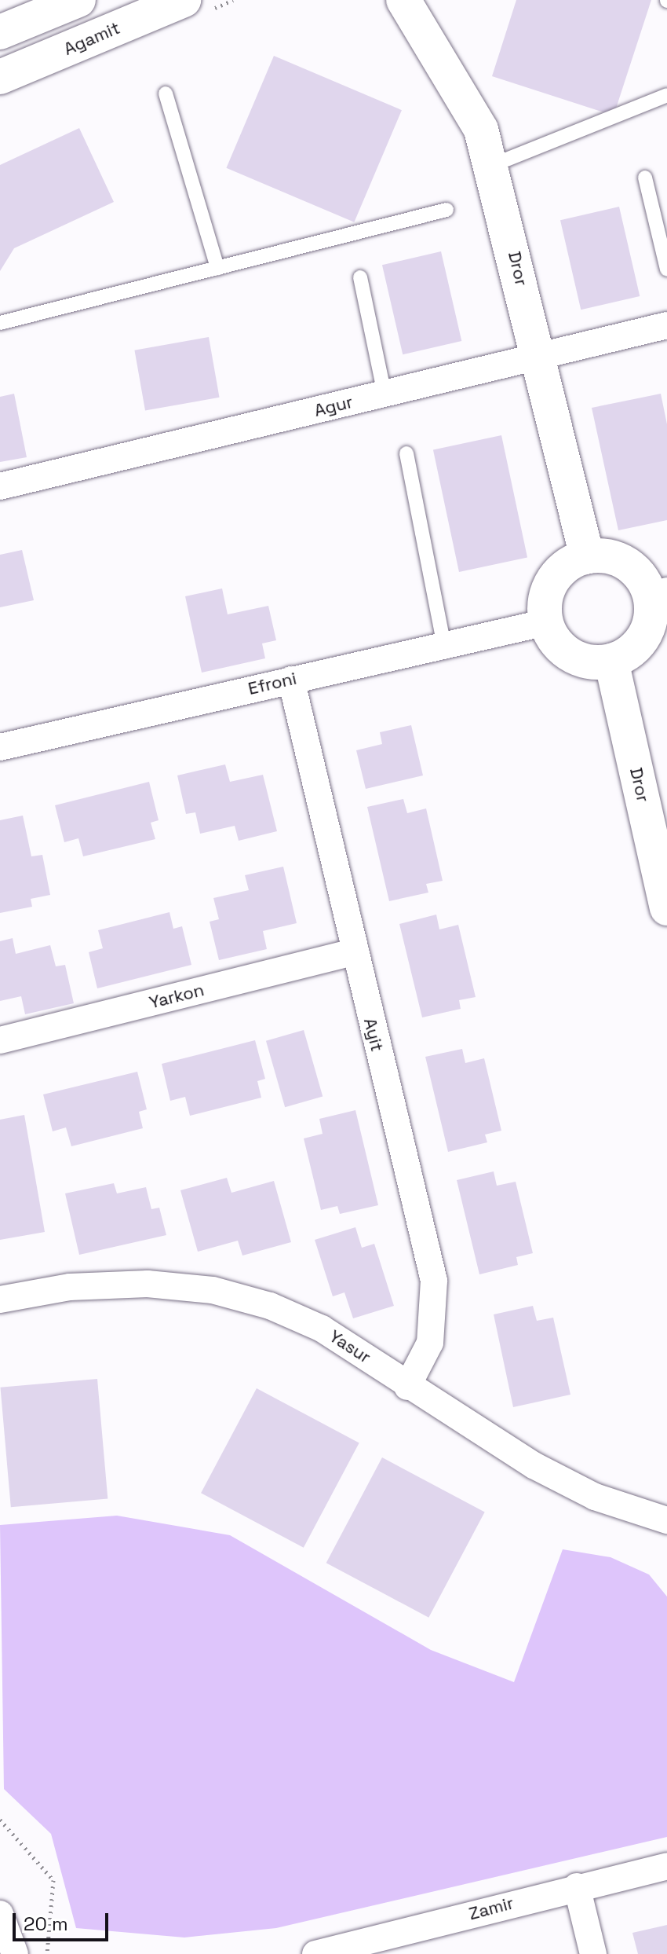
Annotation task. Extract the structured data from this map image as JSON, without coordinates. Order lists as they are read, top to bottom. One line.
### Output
{"streets":{"street":["Agamit","Dror","Agur","Efroni","Yarkon","Ayit","Yasur","Zamir"]},"crossings":[["Dror","Agur"],["Dror","Efroni"],["Efroni","Ayit"],["Yarkon","Ayit"],["Ayit","Yasur"]],"scale_bar":"20 m"}
